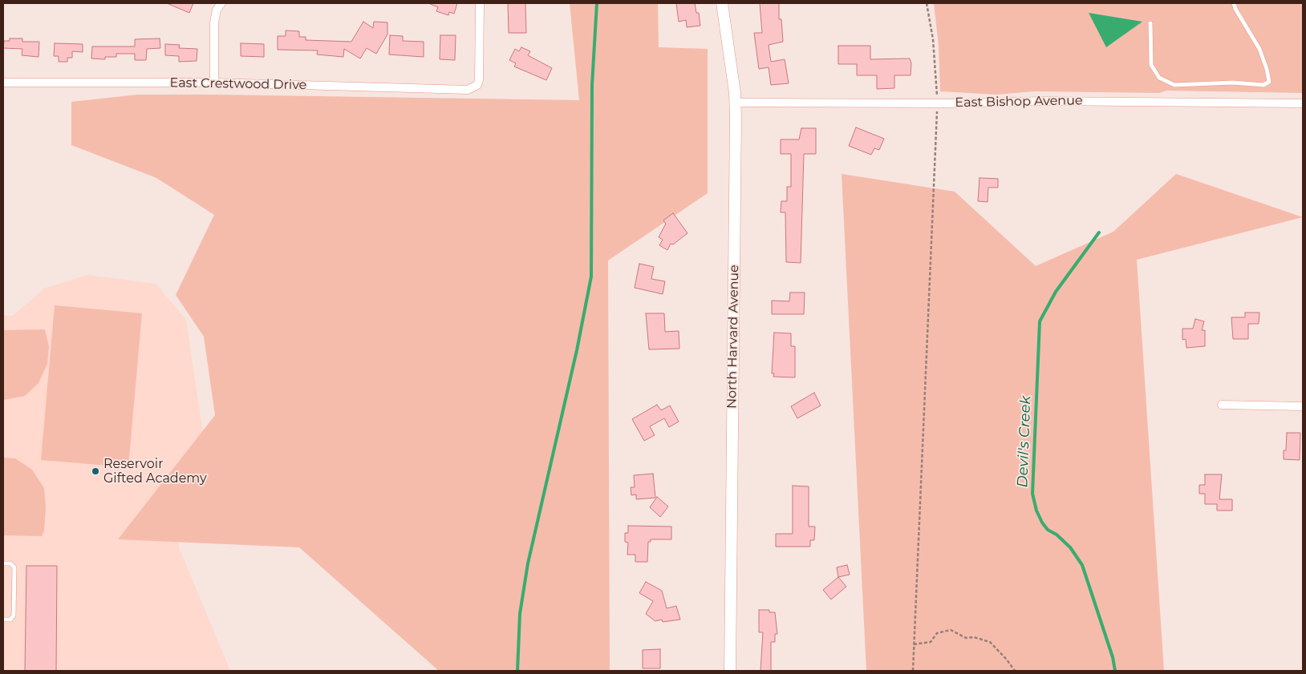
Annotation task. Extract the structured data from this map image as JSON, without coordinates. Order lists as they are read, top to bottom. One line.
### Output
{"streets":{"street":["East Crestwood Drive","East Bishop Avenue","North Harvard Avenue"]},"crossings":[["East Bishop Avenue","North Harvard Avenue"]],"water":["Devil's Creek"],"places":["Reservoir Gifted Academy"]}
